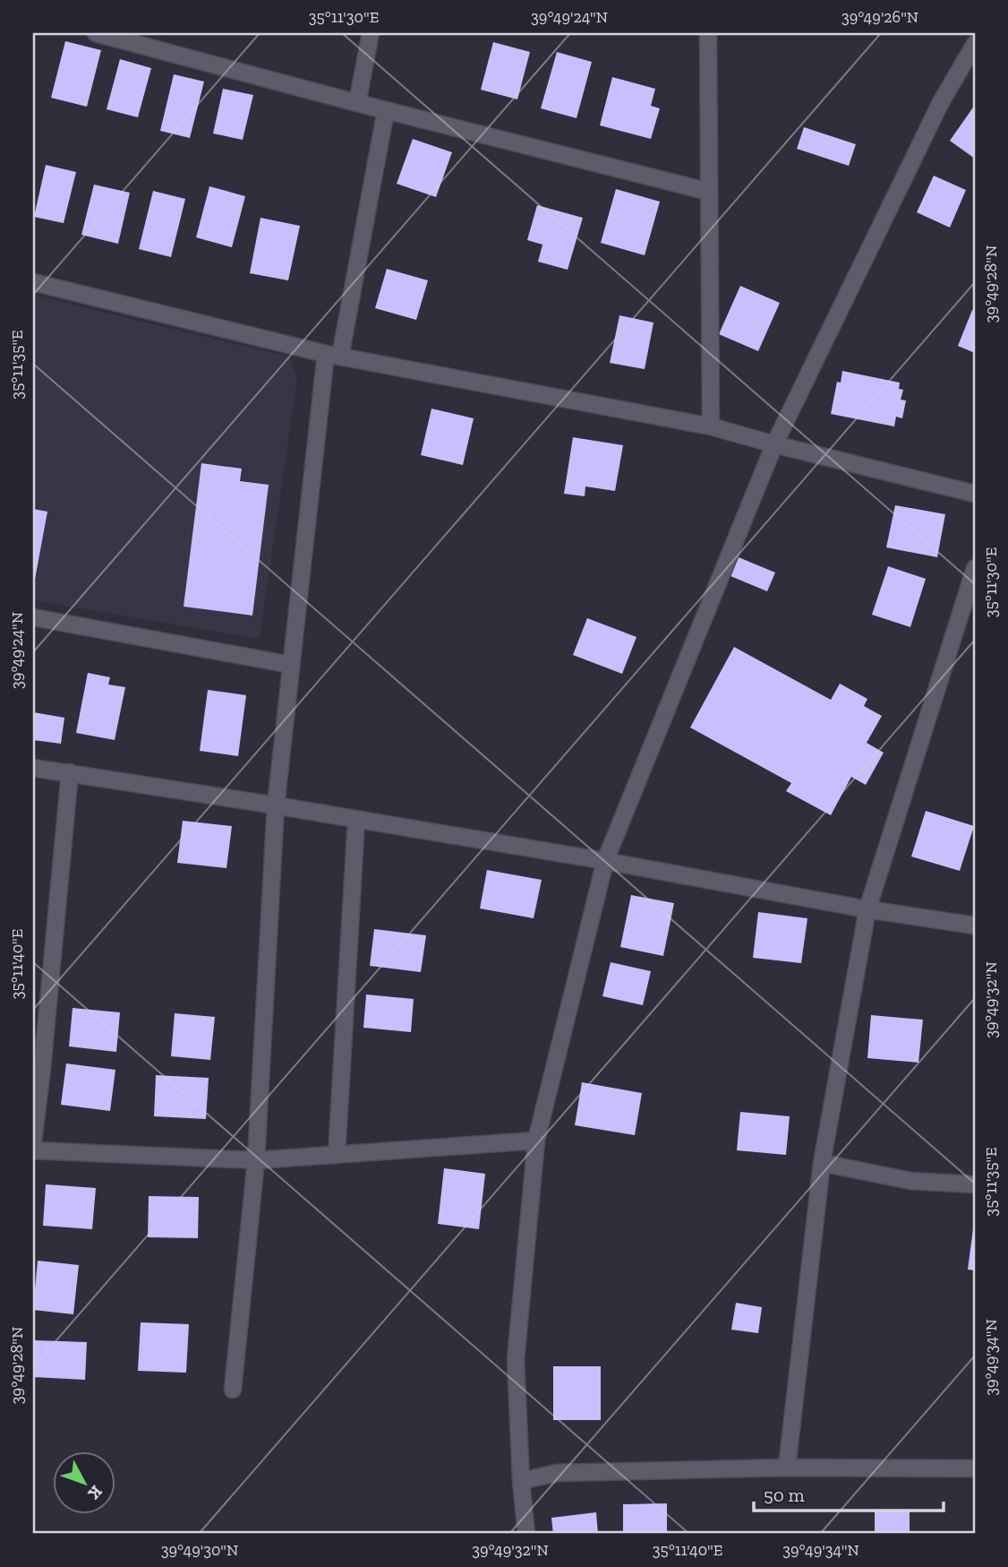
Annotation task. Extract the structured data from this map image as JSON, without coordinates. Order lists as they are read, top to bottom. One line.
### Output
{"scale_bar":"50 m","north":"bottom right","coordinates":["35°11'30\"E","39°49'24\"N","39°49'26\"N","39°49'28\"N","35°11'35\"E","35°11'40\"E","39°49'32\"N","39°49'34\"N","39°49'30\"N"]}
